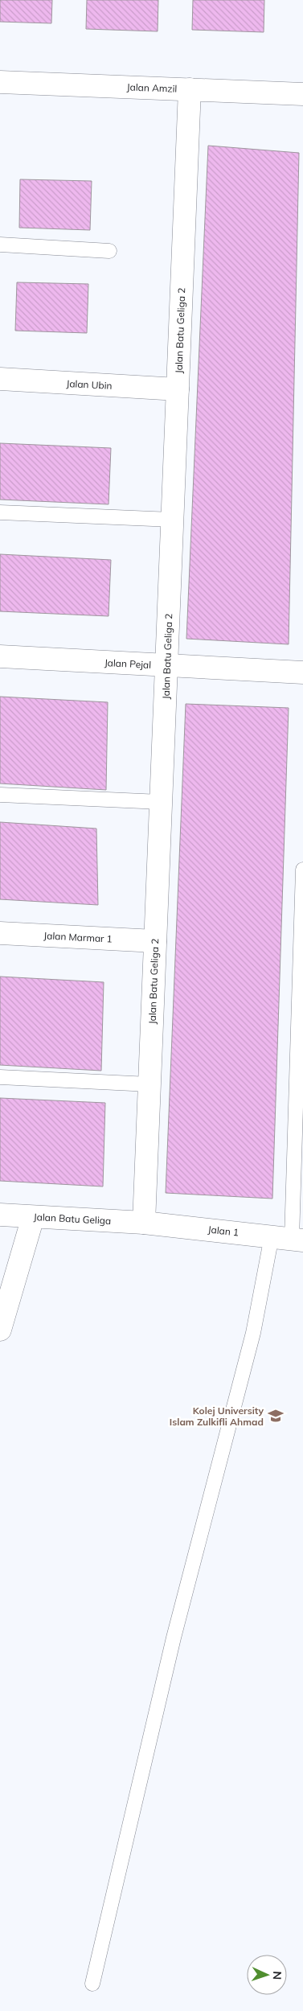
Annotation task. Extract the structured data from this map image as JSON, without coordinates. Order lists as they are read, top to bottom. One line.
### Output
{"streets":{"street":["Jalan Amzil","Jalan Batu Geliga 2","Jalan Ubin","Jalan Pejal","Jalan Marmar 1","Jalan Batu Geliga","Jalan 1"]},"crossings":[["Jalan Amzil","Jalan Batu Geliga 2"],["Jalan Batu Geliga 2","Jalan Ubin"],["Jalan Batu Geliga 2","Jalan Pejal"],["Jalan Batu Geliga 2","Jalan Marmar 1"],["Jalan Batu Geliga 2","Jalan Batu Geliga"],["Jalan Batu Geliga 2","Jalan 1"],["Jalan Batu Geliga","Jalan 1"]],"places":{"school or university":["Kolej University Islam Zulkifli Ahmad"]},"north":"right"}
